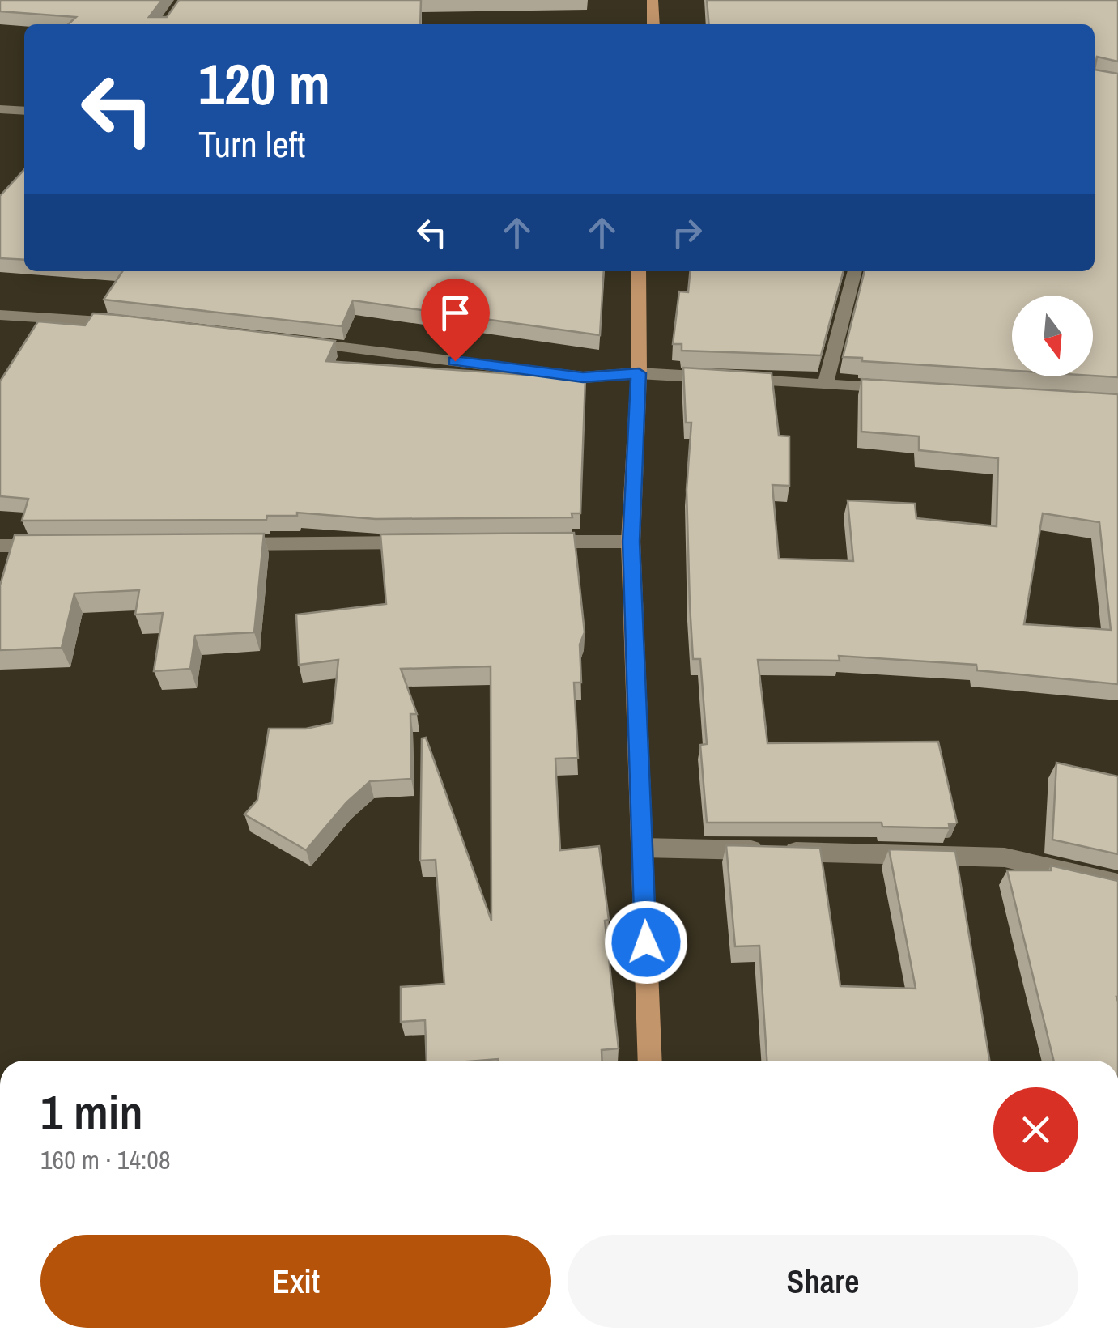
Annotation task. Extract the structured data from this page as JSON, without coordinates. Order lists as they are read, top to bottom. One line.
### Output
{"north":"bottom","page":{"turn":["120 m","Turn left"],"heading":["1 min","160 m · 14:08"],"buttons":["Exit","Share"]}}
